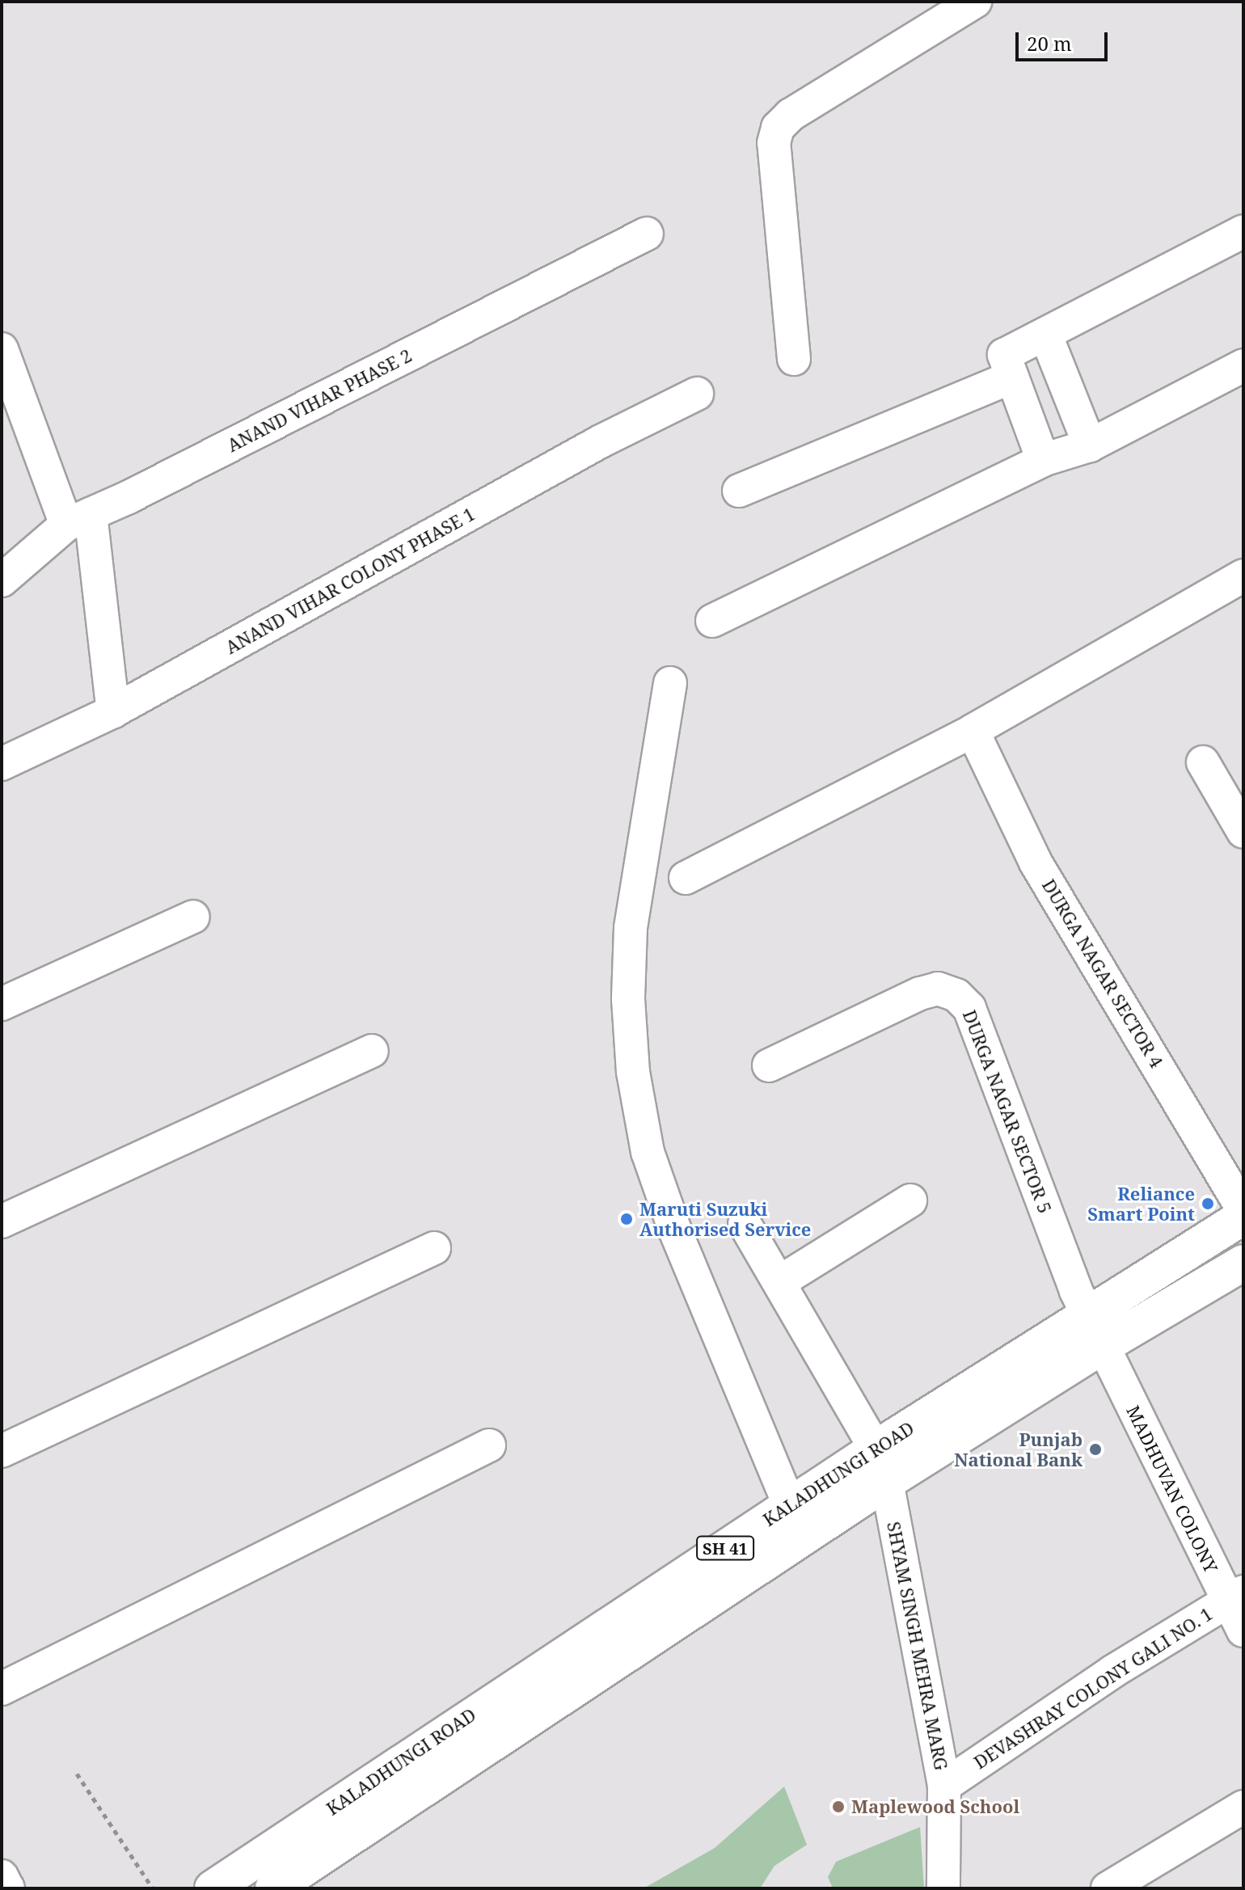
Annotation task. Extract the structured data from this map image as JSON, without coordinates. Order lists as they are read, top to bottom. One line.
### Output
{"streets":{"main road":["KALADHUNGI ROAD","SH 41"],"street":["ANAND VIHAR PHASE 2","ANAND VIHAR COLONY PHASE 1","DURGA NAGAR SECTOR 4","DURGA NAGAR SECTOR 5","MADHUVAN COLONY","SHYAM SINGH MEHRA MARG","DEVASHRAY COLONY GALI NO. 1"]},"crossings":[["DURGA NAGAR SECTOR 5","KALADHUNGI ROAD"],["DURGA NAGAR SECTOR 5","MADHUVAN COLONY"],["KALADHUNGI ROAD","MADHUVAN COLONY"],["KALADHUNGI ROAD","SHYAM SINGH MEHRA MARG"],["MADHUVAN COLONY","DEVASHRAY COLONY GALI NO. 1"],["SHYAM SINGH MEHRA MARG","DEVASHRAY COLONY GALI NO. 1"]],"places":["Reliance Smart Point","Maruti Suzuki Authorised Service","Punjab National Bank","Maplewood School"],"scale_bar":"20 m"}
